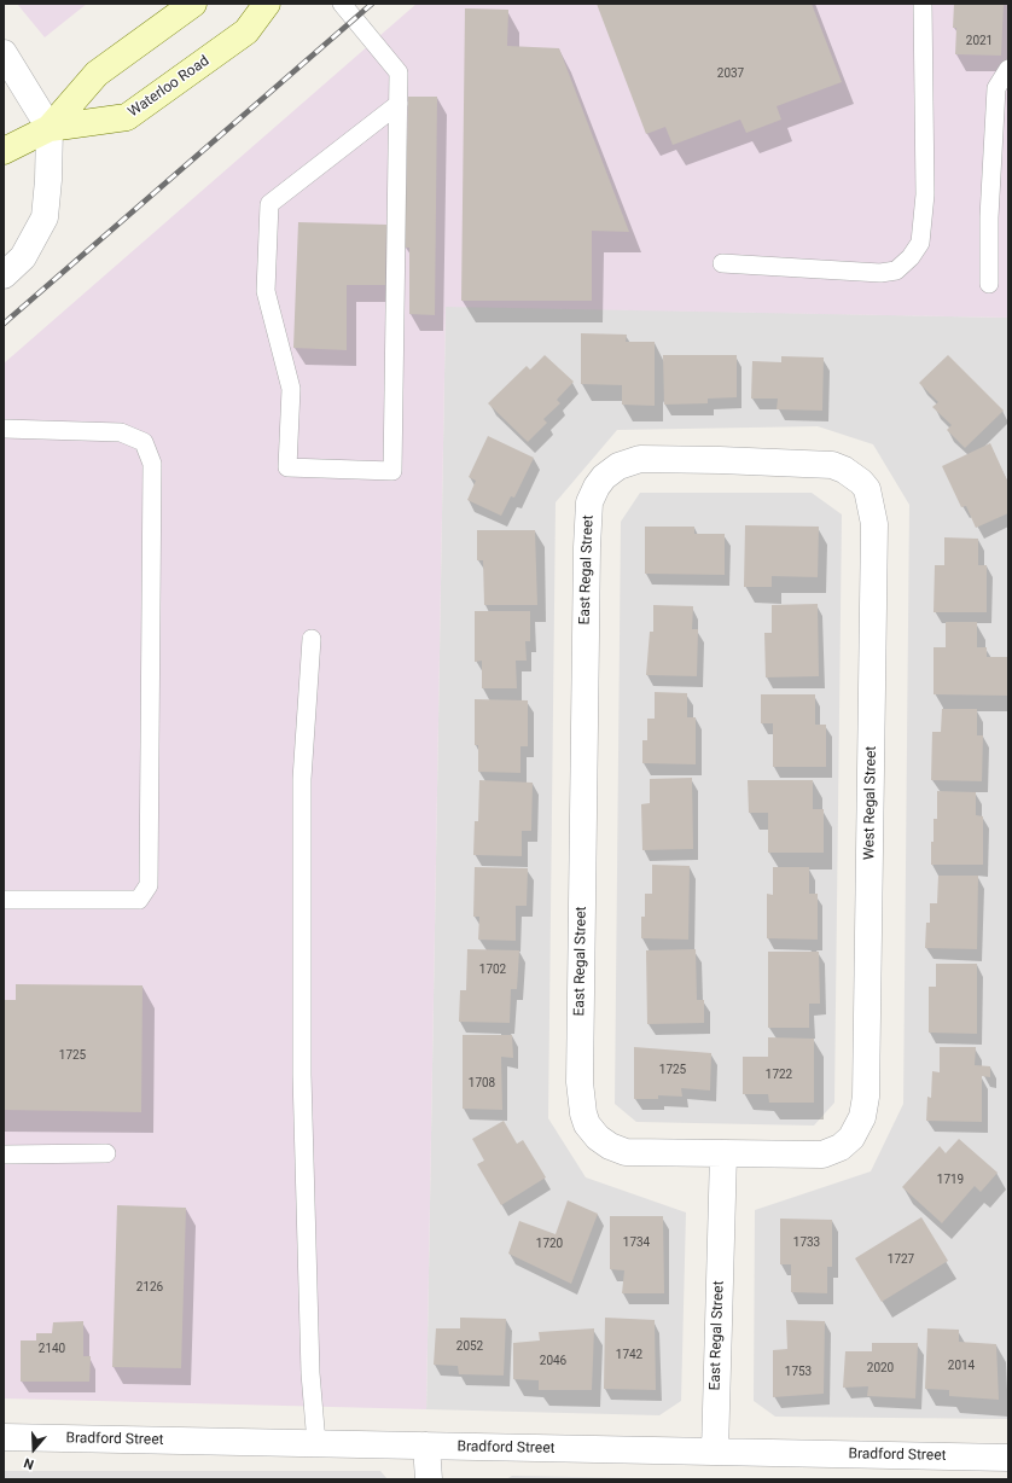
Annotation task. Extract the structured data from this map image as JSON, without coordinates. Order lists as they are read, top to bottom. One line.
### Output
{"streets":{"main road":["Waterloo Road"],"street":["East Regal Street","West Regal Street","Bradford Street"]},"crossings":[["East Regal Street","West Regal Street"],["East Regal Street","Bradford Street"]],"house_numbers":["2021","2037","1702","1725","1725","1722","1708","1719","1734","1733","1720","1727","2126","2052","2140","1742","2046","2014","2020","1753"],"north":"bottom"}
